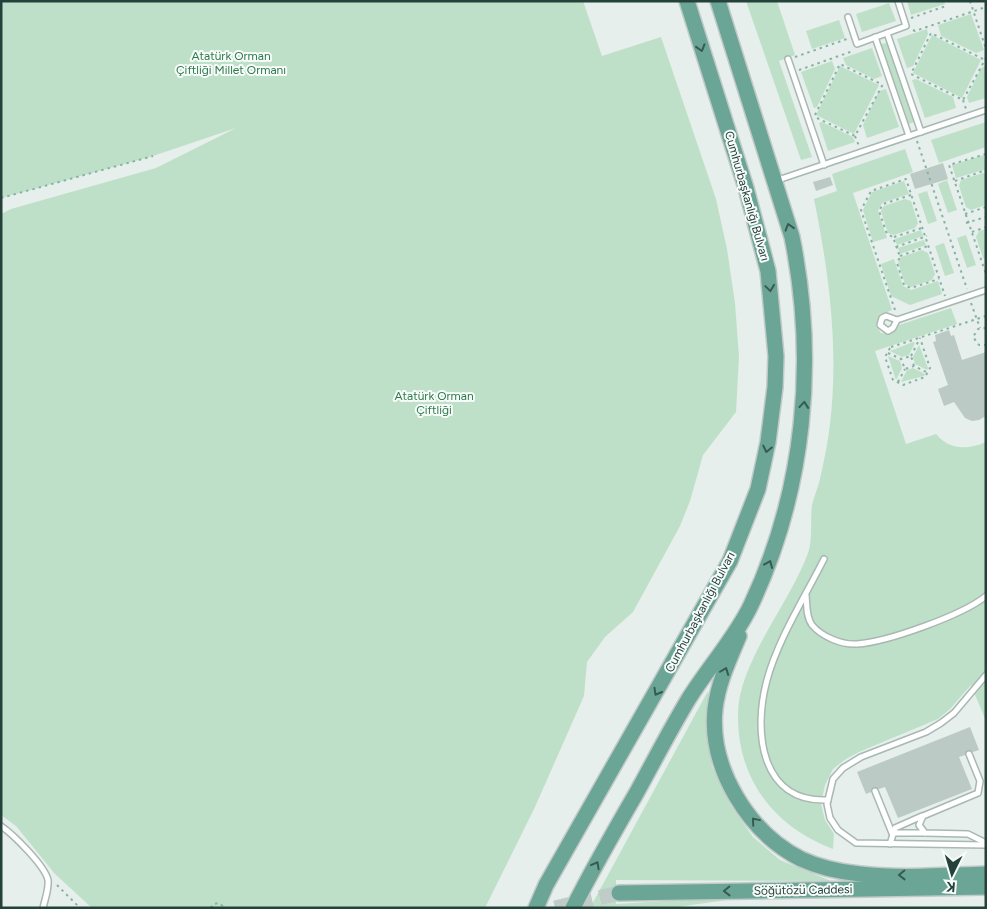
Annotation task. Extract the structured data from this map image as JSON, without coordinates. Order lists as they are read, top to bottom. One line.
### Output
{"streets":{"main road":["Cumhurbaşkanlığı Bulvarı","Söğütözü Caddesi"]},"one_way":["Söğütözü Caddesi"],"parks":["Atatürk Orman Çiftliği Millet Ormanı","Atatürk Orman Çiftliği"],"north":"bottom"}
